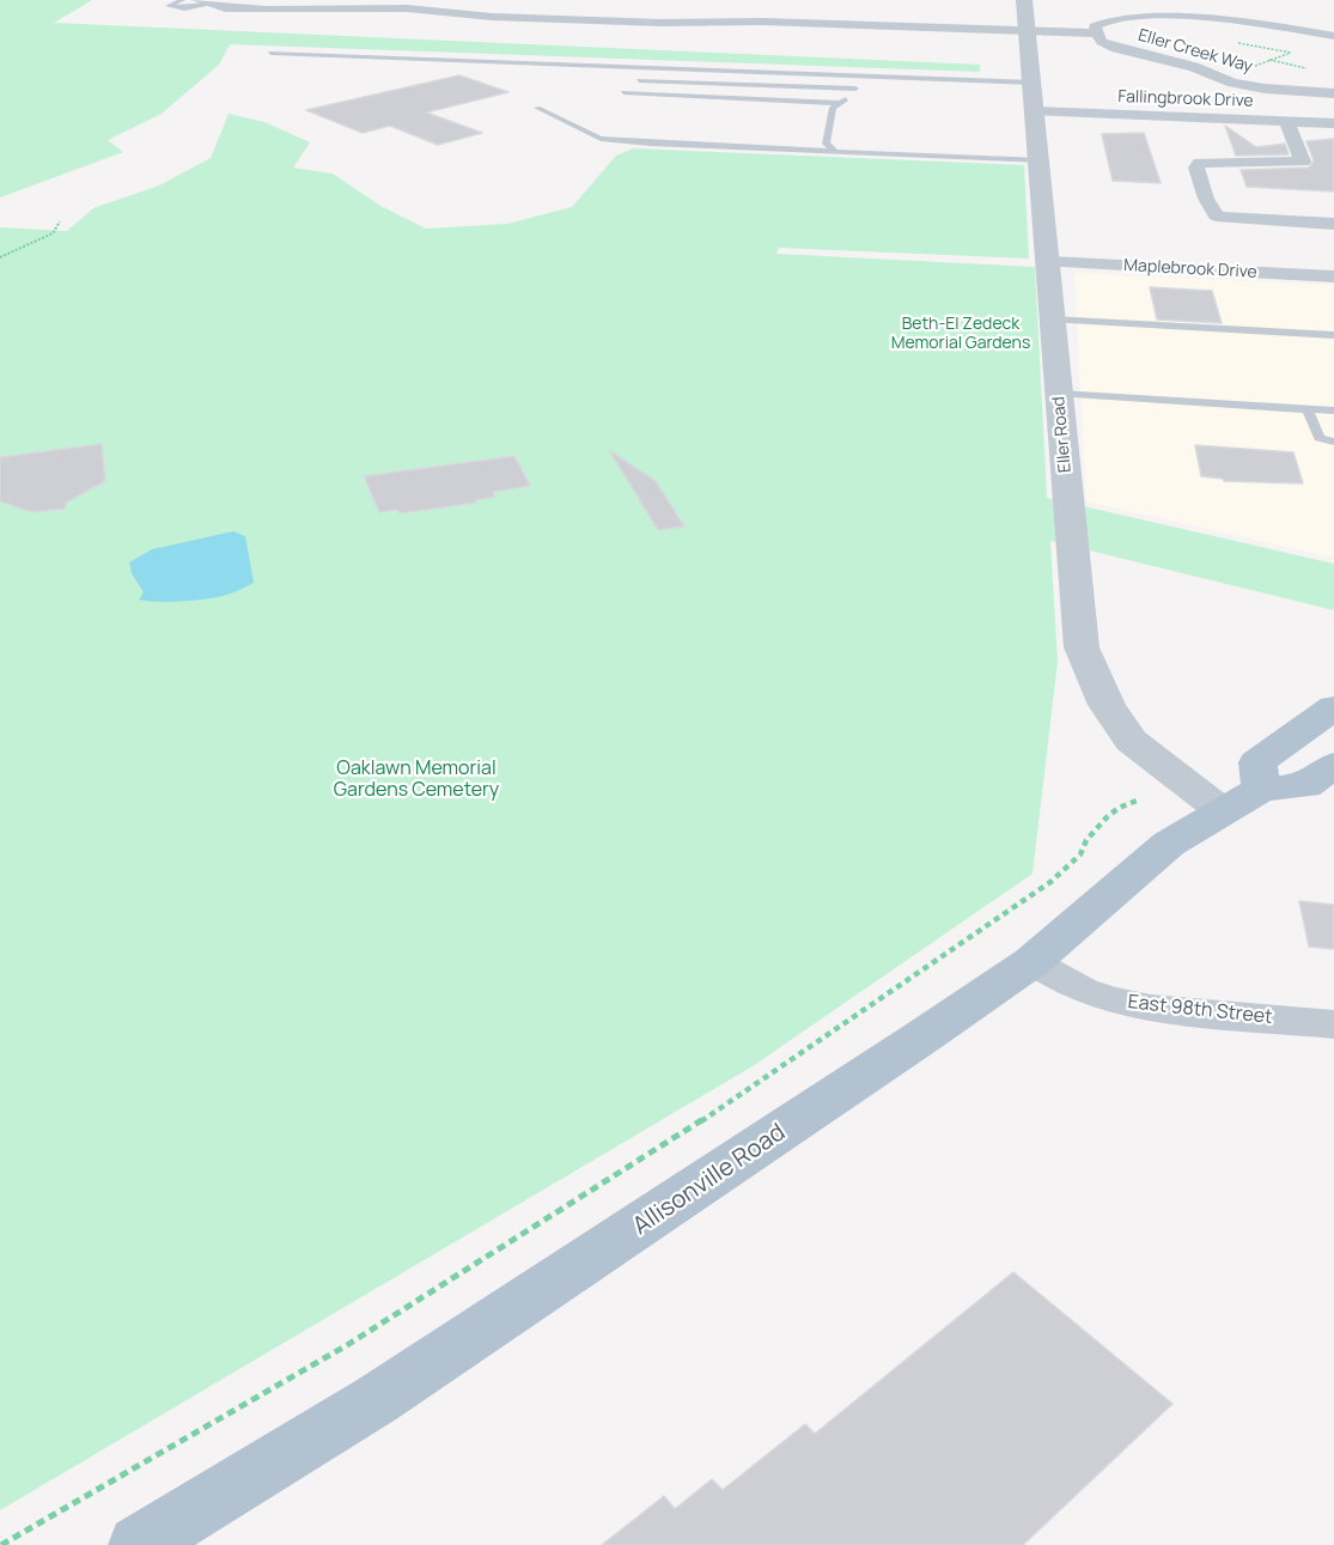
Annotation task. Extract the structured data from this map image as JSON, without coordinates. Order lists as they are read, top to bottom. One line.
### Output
{"streets":{"main road":["Allisonville Road"],"street":["Eller Creek Way","Fallingbrook Drive","Maplebrook Drive","Eller Road","East 98th Street"]},"crossings":[["Fallingbrook Drive","Eller Road"],["Maplebrook Drive","Eller Road"],["Eller Road","Allisonville Road"],["East 98th Street","Allisonville Road"]],"parks":["Beth-El Zedeck Memorial Gardens","Oaklawn Memorial Gardens Cemetery"]}
